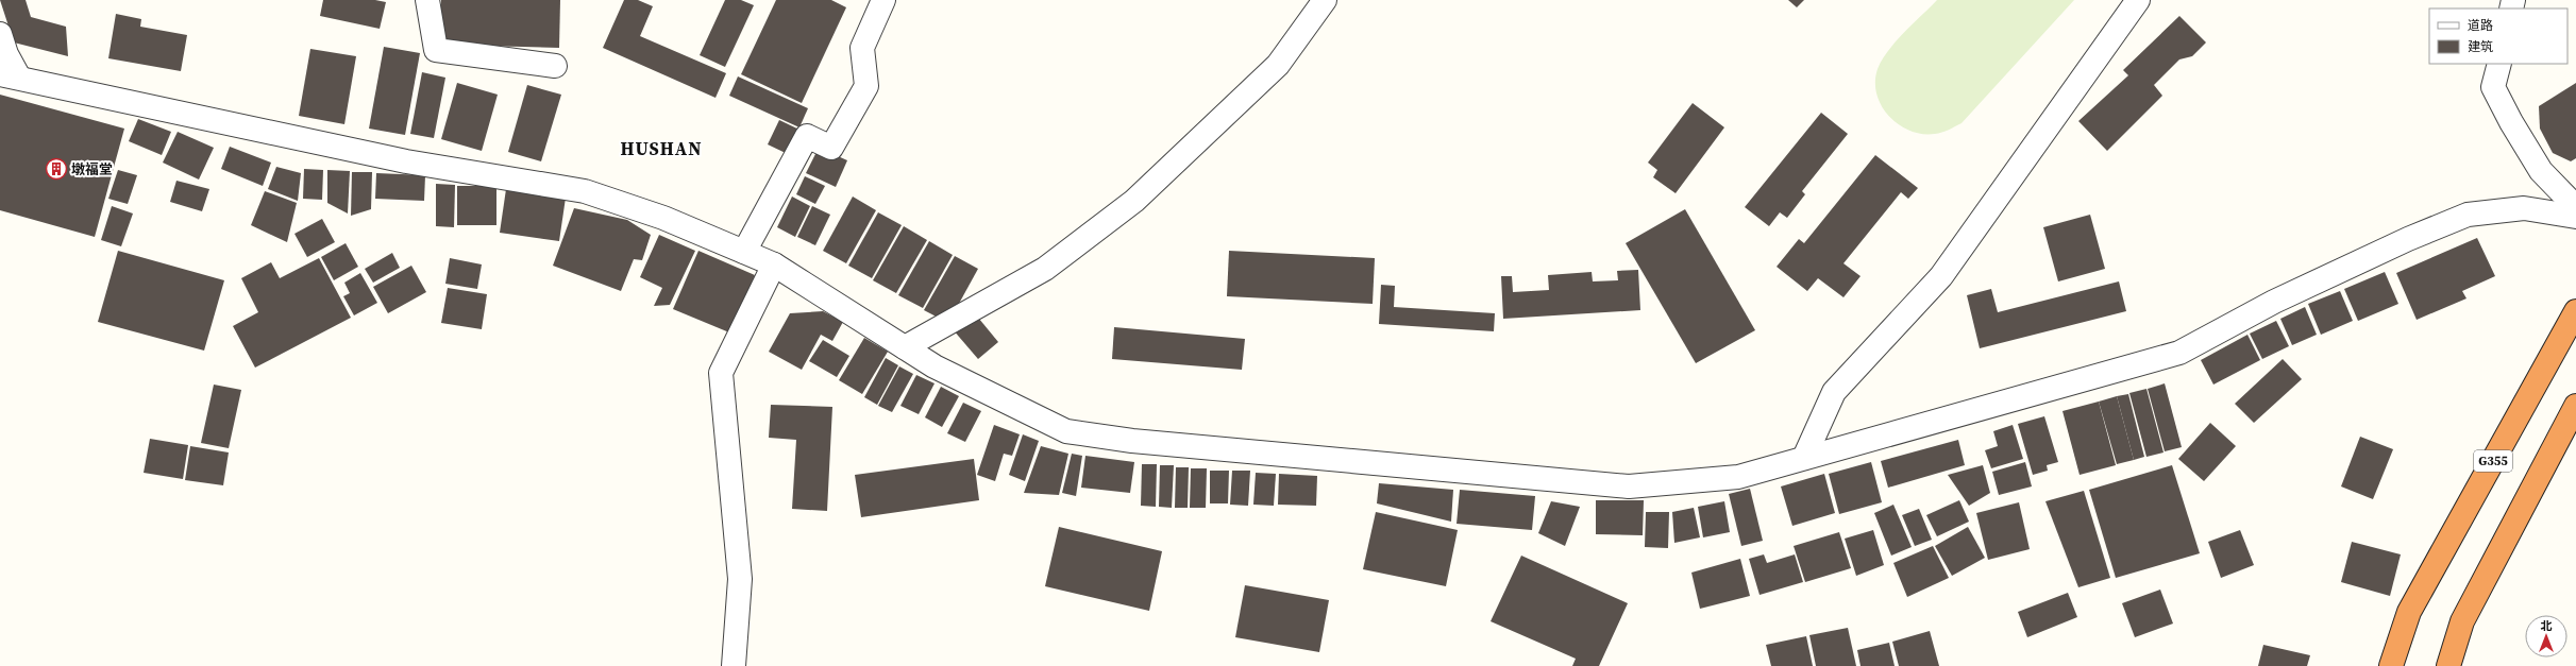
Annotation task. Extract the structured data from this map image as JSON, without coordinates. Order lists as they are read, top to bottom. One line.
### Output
{"streets":{"highway":["G355"]},"districts":["HUSHAN"],"places":{"building":["墩福堂"]},"legend":["道路","建筑"],"north":"top"}
